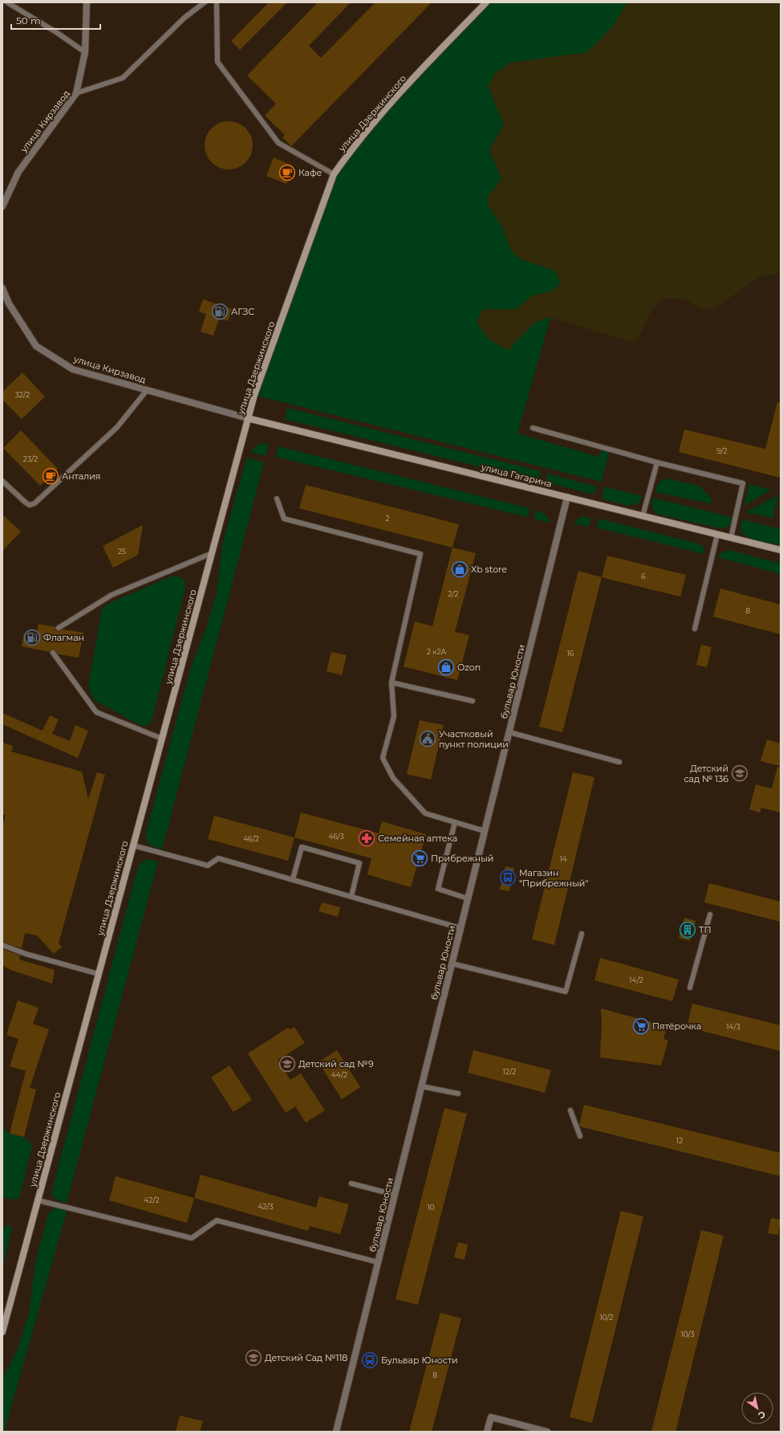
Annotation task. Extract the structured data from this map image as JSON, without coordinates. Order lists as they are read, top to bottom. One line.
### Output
{"streets":{"main road":["улица Дзержинского","улица Гагарина"],"street":["улица Кирзавод","бульвар Юности"]},"crossings":[["улица Дзержинского","улица Кирзавод"],["улица Дзержинского","улица Гагарина"],["улица Кирзавод","улица Гагарина"],["улица Гагарина","бульвар Юности"]],"places":{"cafe":["Кафе","Анталия"],"fuel station":["АГЗС","Флагман"],"shop":["Xb store","Ozon"],"public building":["Участковый пункт полиции"],"school or university":["Детский сад № 136","Детский сад №9","Детский Сад №118"],"pharmacy":["Семейная аптека"],"supermarket":["Прибрежный","Пятёрочка"],"bus stop":["Магазин \"Прибрежный\"","Бульвар Юности"],"building":["ТП"]},"house_numbers":["32/2","9/2","23/2","2","25","6","2/2","8","2 к2А","16","46/3","46/2","14","14/2","14/3","12/2","44/2","12","42/2","42/3","10","10/2","10/3","8"],"scale_bar":"50 m","north":"bottom right"}
